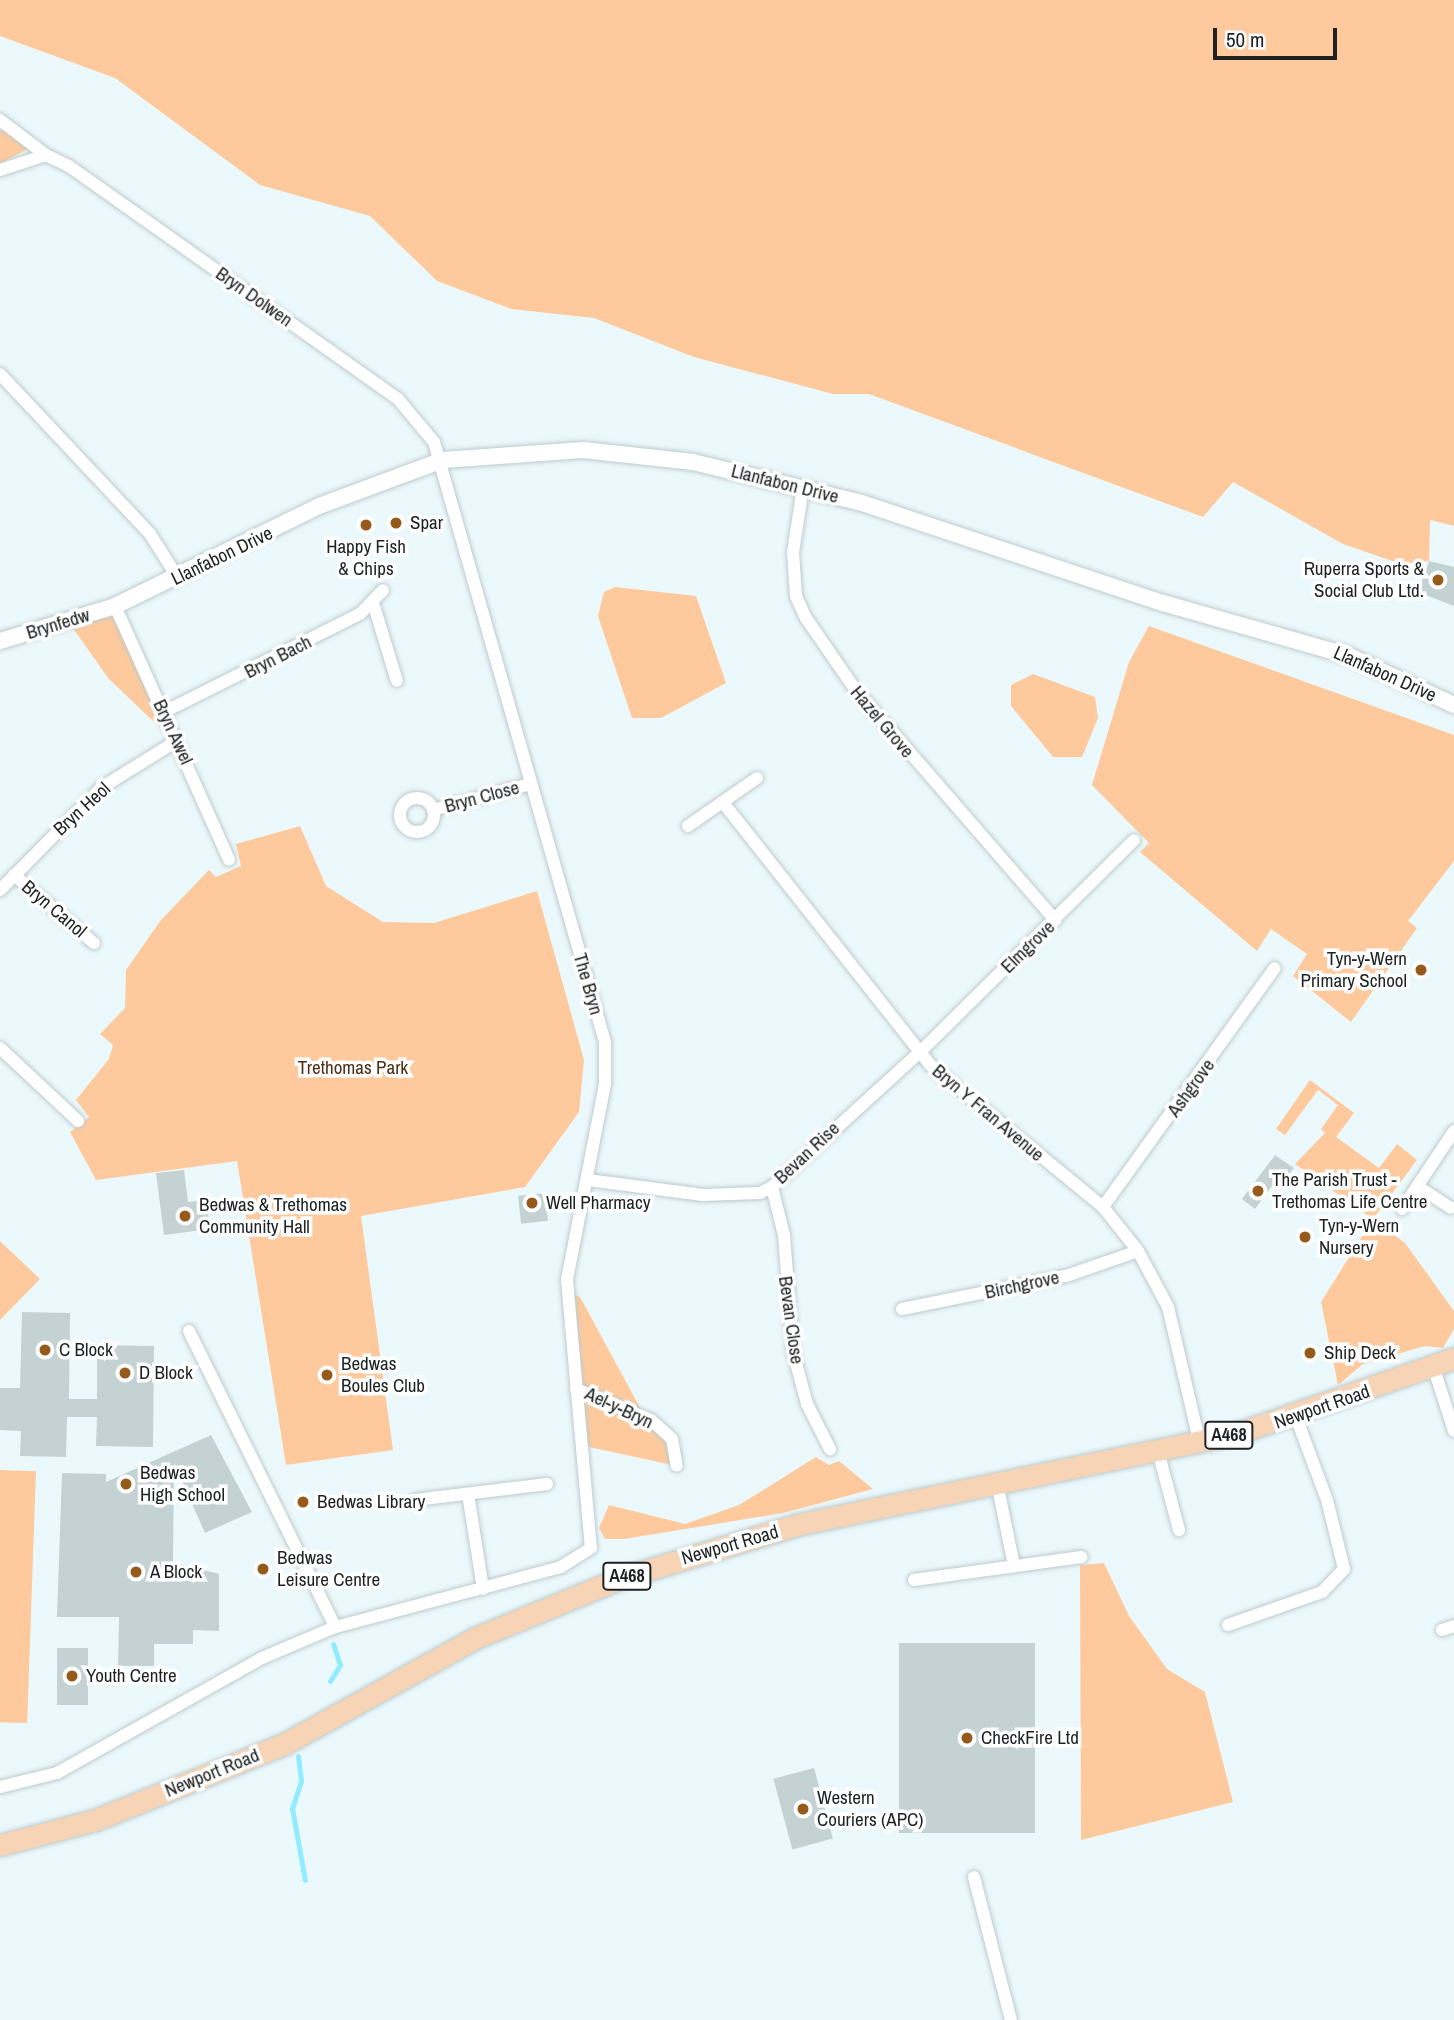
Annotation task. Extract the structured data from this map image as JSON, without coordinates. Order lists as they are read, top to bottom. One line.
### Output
{"streets":{"main road":["Newport Road","A468"],"street":["Bryn Dolwen","Llanfabon Drive","Brynfedw","Bryn Bach","Hazel Grove","Bryn Awel","Bryn Close","Bryn Heol","Bryn Canol","Elmgrove","The Bryn","Ashgrove","Bryn Y Fran Avenue","Bevan Rise","Birchgrove","Bevan Close","Ael-y-Bryn"]},"crossings":[["Bryn Dolwen","Llanfabon Drive"],["Bryn Dolwen","The Bryn"],["Llanfabon Drive","Brynfedw"],["Llanfabon Drive","Hazel Grove"],["Llanfabon Drive","Bryn Awel"],["Llanfabon Drive","The Bryn"],["Brynfedw","Bryn Awel"],["Bryn Bach","Bryn Awel"],["Hazel Grove","Elmgrove"],["Bryn Awel","Bryn Heol"],["Bryn Close","The Bryn"],["Bryn Heol","Bryn Canol"],["Elmgrove","Bryn Y Fran Avenue"],["Elmgrove","Bevan Rise"],["The Bryn","Bevan Rise"],["The Bryn","Ael-y-Bryn"],["Ashgrove","Bryn Y Fran Avenue"],["Bryn Y Fran Avenue","Bevan Rise"],["Bryn Y Fran Avenue","Birchgrove"],["Bryn Y Fran Avenue","Newport Road"],["Bevan Rise","Bevan Close"]],"parks":["Trethomas Park"],"places":["Spar","Happy Fish & Chips","Ruperra Sports & Social Club Ltd.","Tyn-y-Wern Primary School","The Parish Trust - Trethomas Life Centre","Well Pharmacy","Bedwas & Trethomas Community Hall","Tyn-y-Wern Nursery","C Block","Ship Deck","D Block","Bedwas Boules Club","Bedwas High School","Bedwas Library","Bedwas Leisure Centre","A Block","Youth Centre","CheckFire Ltd","Western Couriers (APC)"],"scale_bar":"50 m"}
